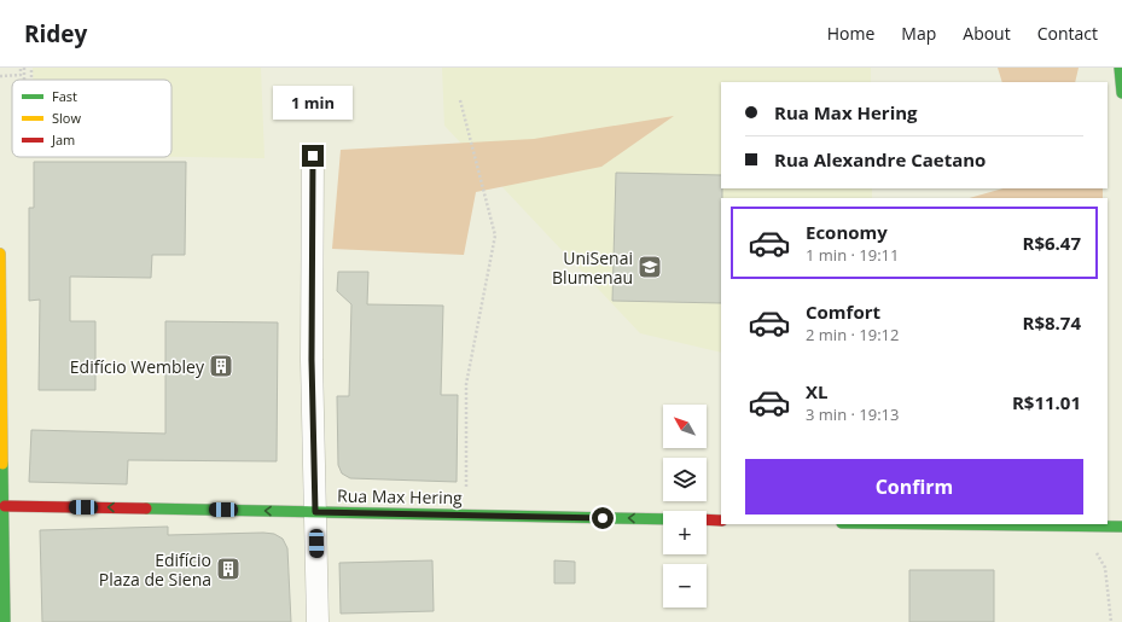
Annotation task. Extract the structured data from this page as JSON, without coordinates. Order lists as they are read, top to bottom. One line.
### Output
{"streets":{"street":["Rua Max Hering"]},"one_way":["Rua Max Hering"],"places":{"school or university":["UniSenai Blumenau"],"building":["Edifício Wembley","Edifício Plaza de Siena"]},"legend":["Fast","Slow","Jam"],"north":"top left","page":{"header":"Ridey","nav":["Home","Map","About","Contact"],"banner":["Rua Max Hering","Rua Alexandre Caetano"],"bubble":"1 min","list":[{"name":"Economy","note":"1 min · 19:11","value":"R$6.47"},{"name":"Comfort","note":"2 min · 19:12","value":"R$8.74"},{"name":"XL","note":"3 min · 19:13","value":"R$11.01"}],"map_buttons":["+","−"],"buttons":"Confirm"}}
